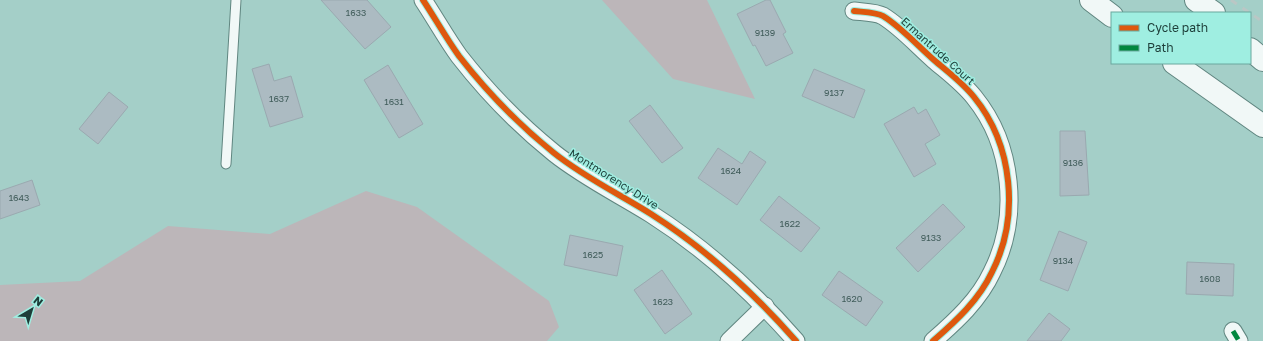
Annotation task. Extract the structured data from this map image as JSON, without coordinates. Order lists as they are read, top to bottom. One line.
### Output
{"streets":{"street":["Ermantrude Court","Montmorency Drive"]},"house_numbers":["1633","9139","9137","1637","1631","9136","1624","1643","1622","9133","1625","9134","1608","1620","1623"],"legend":["Cycle path","Path"],"north":"top right"}
